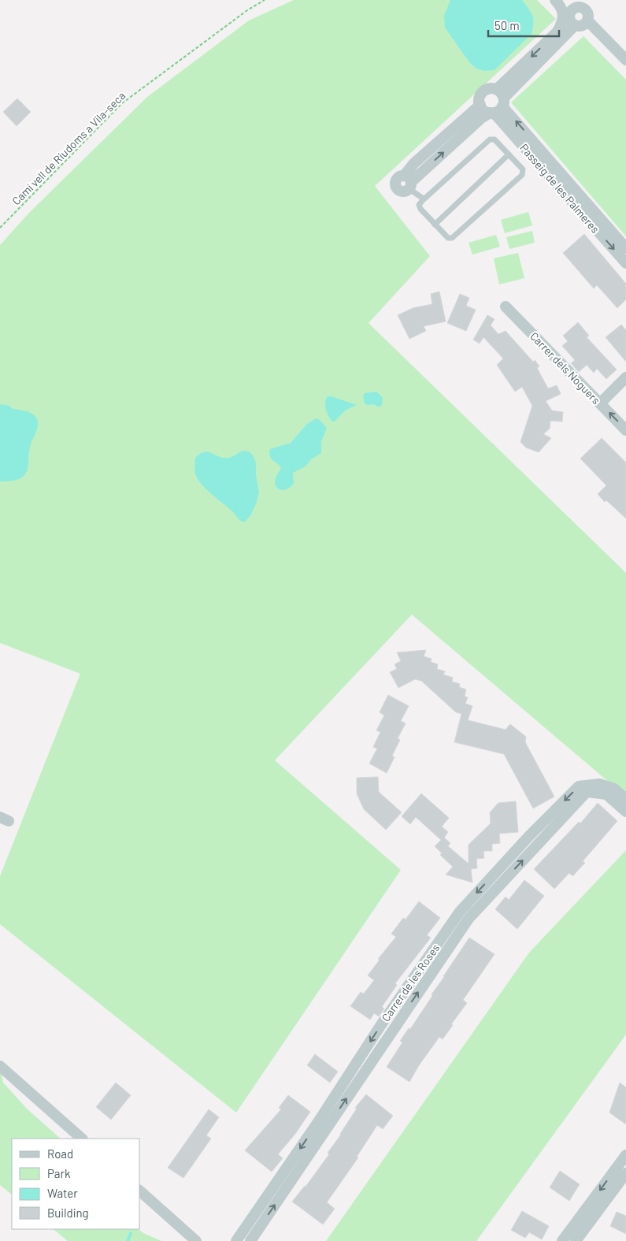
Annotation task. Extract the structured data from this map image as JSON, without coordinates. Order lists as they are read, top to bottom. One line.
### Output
{"streets":{"street":["Passeig de les Palmeres","Carrer dels Noguers","Carrer de les Roses"],"path":["Camí vell de Riudoms a Vila-seca"]},"legend":["Road","Park","Water","Building"],"scale_bar":"50 m"}
